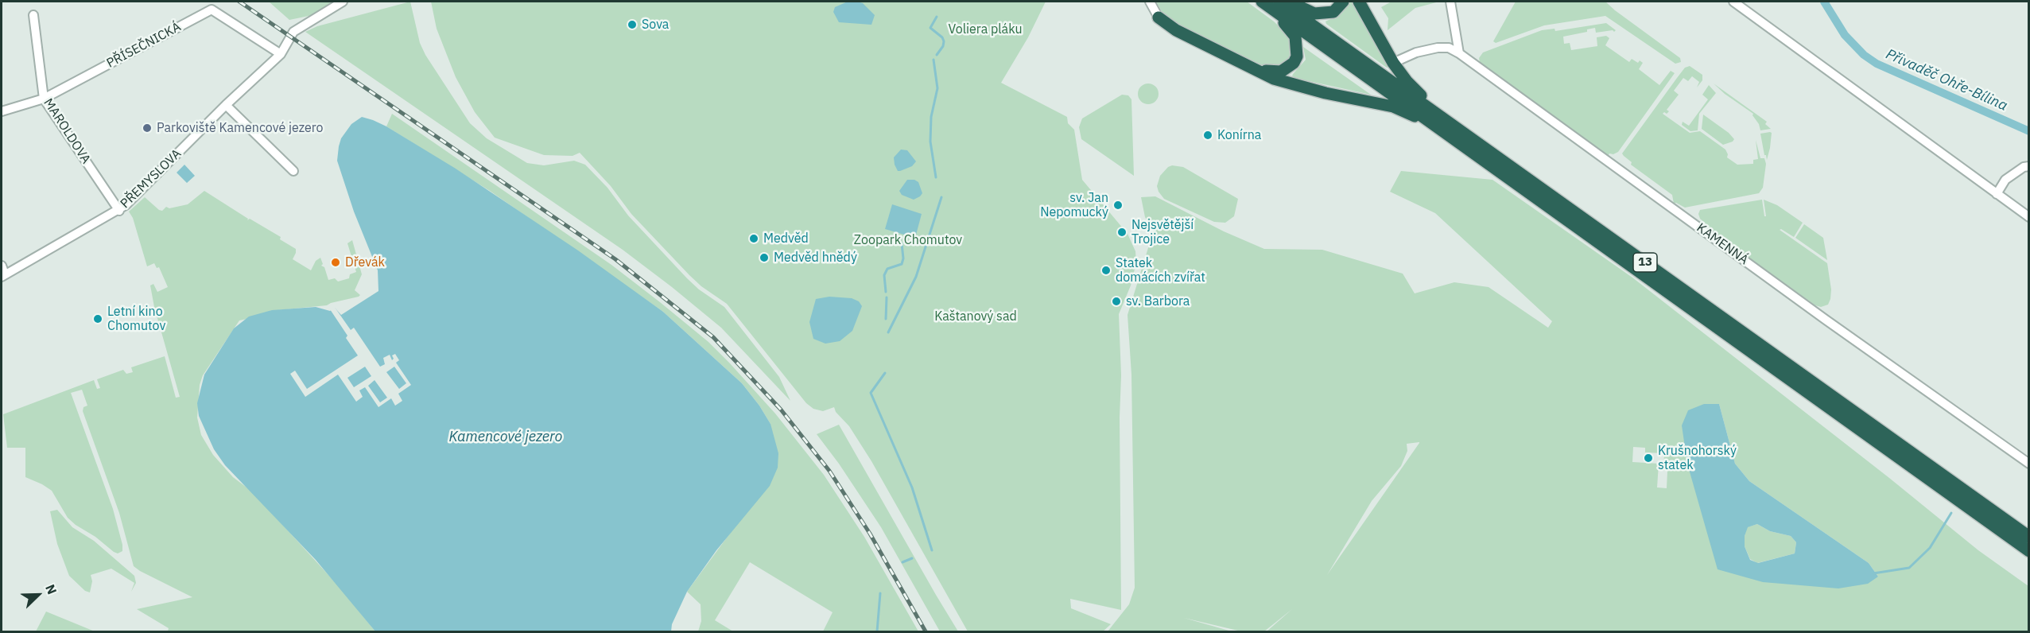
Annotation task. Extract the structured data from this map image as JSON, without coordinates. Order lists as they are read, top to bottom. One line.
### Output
{"streets":{"highway":["13"],"street":["PŘÍSEČNICKÁ","MAROLDOVA","PŘEMYSLOVA","KAMENNÁ"]},"crossings":[["PŘÍSEČNICKÁ","MAROLDOVA"],["PŘÍSEČNICKÁ","PŘEMYSLOVA"],["MAROLDOVA","PŘEMYSLOVA"]],"water":["Přivaděč Ohře-Bílina","Kamencové jezero"],"parks":["Voliera pláku","Zoopark Chomutov","Kaštanový sad"],"places":["Sova","Parkoviště Kamencové jezero","Konírna","sv. Jan Nepomucký","Nejsvětější Trojice","Medvěd","Medvěd hnědý","Dřevák","Statek domácích zvířat","sv. Barbora","Letní kino Chomutov","Krušnohorský statek"],"north":"top right"}
